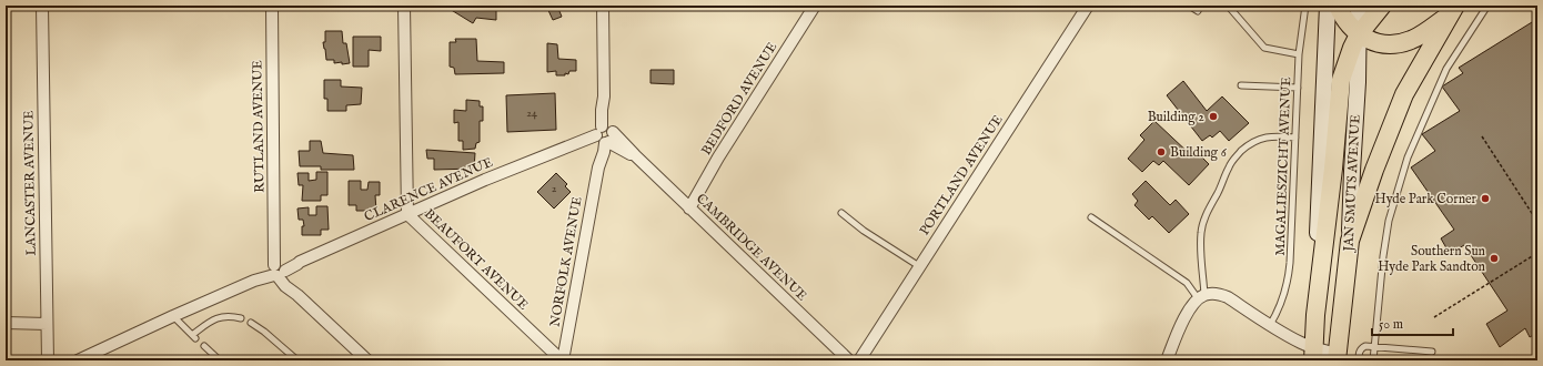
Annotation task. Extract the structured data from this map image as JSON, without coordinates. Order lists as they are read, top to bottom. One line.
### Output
{"streets":{"main road":["JAN SMUTS AVENUE"],"street":["BEDFORD AVENUE","RUTLAND AVENUE","PORTLAND AVENUE","LANCASTER AVENUE","CLARENCE AVENUE","CAMBRIDGE AVENUE","BEAUFORT AVENUE","NORFOLK AVENUE"],"lane":["MAGALIESZICHT AVENUE"]},"crossings":[["BEDFORD AVENUE","CAMBRIDGE AVENUE"],["RUTLAND AVENUE","CLARENCE AVENUE"],["CLARENCE AVENUE","CAMBRIDGE AVENUE"],["CLARENCE AVENUE","BEAUFORT AVENUE"],["CLARENCE AVENUE","NORFOLK AVENUE"],["CAMBRIDGE AVENUE","NORFOLK AVENUE"],["BEAUFORT AVENUE","NORFOLK AVENUE"]],"places":["Building 2","Building 6","Hyde Park Corner","Southern Sun Hyde Park Sandton"],"house_numbers":["24","2"],"scale_bar":"50 m"}
